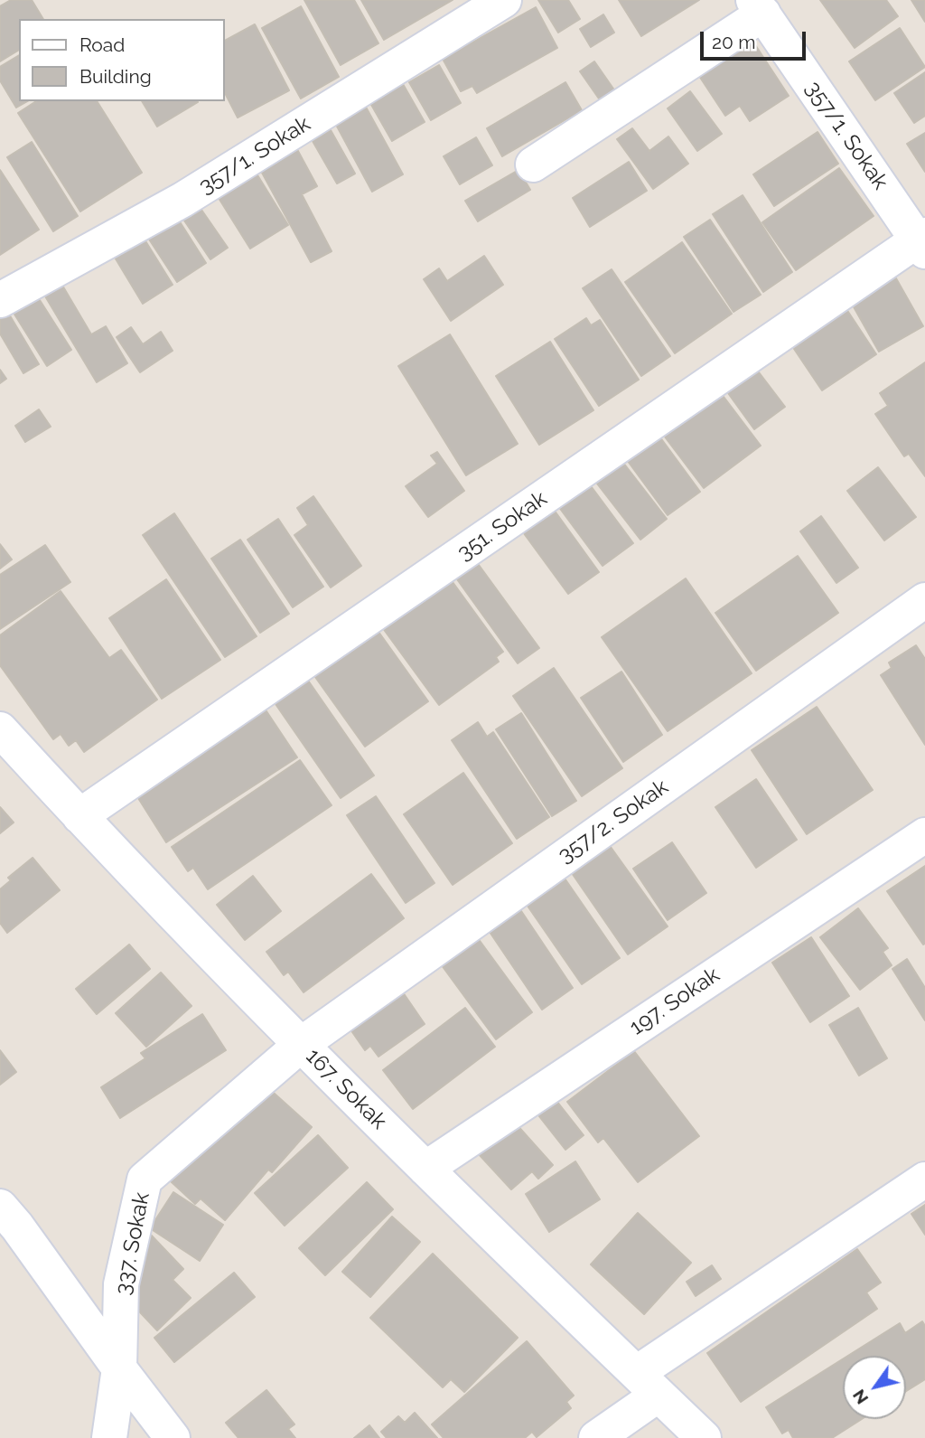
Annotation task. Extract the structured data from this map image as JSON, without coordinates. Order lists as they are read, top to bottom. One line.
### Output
{"streets":{"street":["357/1. Sokak","351. Sokak","357/2. Sokak","197. Sokak","167. Sokak","337. Sokak"]},"crossings":[["357/1. Sokak","351. Sokak"],["351. Sokak","167. Sokak"],["357/2. Sokak","167. Sokak"],["357/2. Sokak","337. Sokak"],["197. Sokak","167. Sokak"],["167. Sokak","337. Sokak"]],"legend":["Road","Building"],"scale_bar":"20 m","north":"bottom left"}
